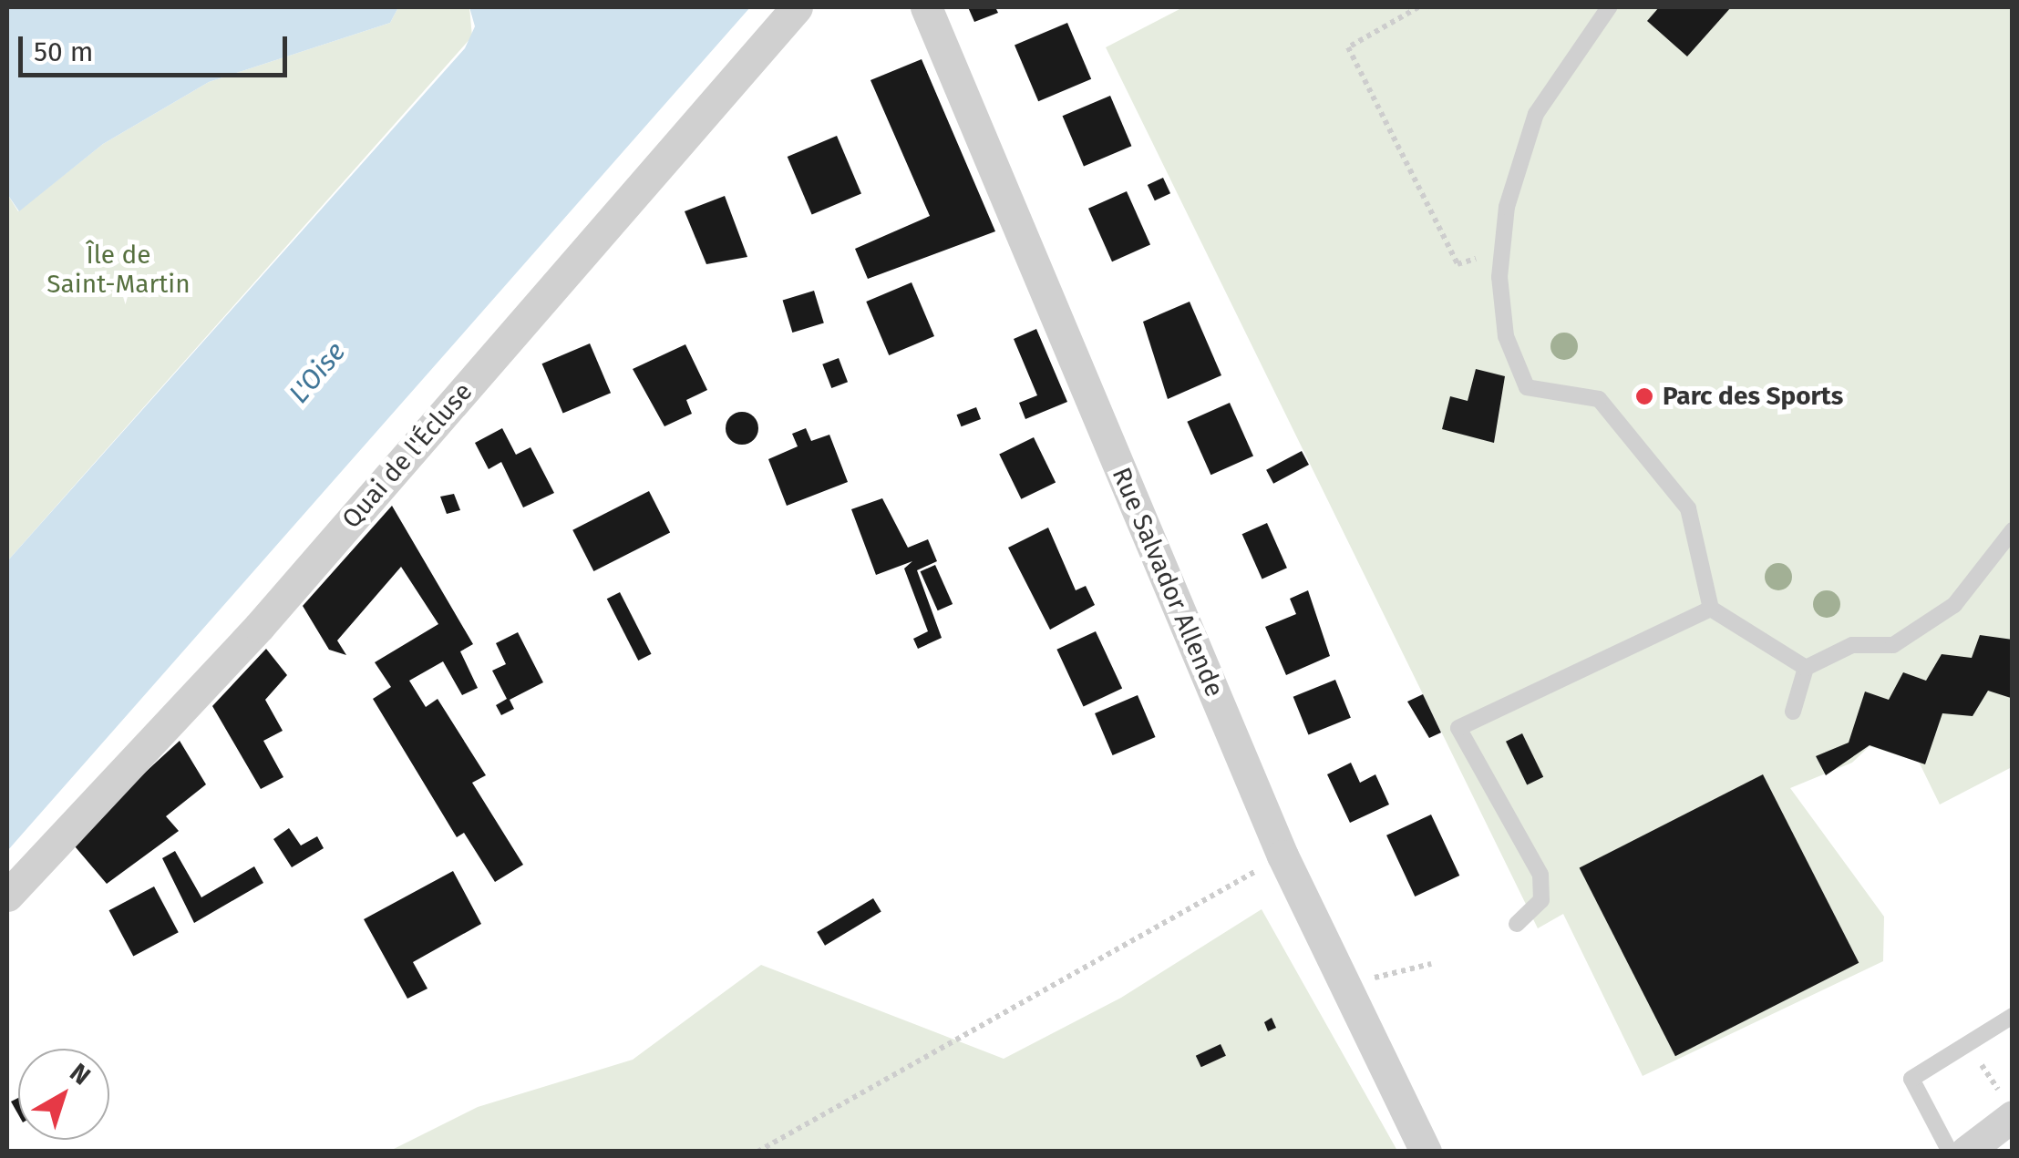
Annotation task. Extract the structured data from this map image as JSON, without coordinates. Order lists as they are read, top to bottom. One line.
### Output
{"streets":{"street":["Quai de l'Écluse","Rue Salvador Allende"]},"water":["L'Oise"],"parks":["Île de Saint-Martin"],"places":["Parc des Sports"],"scale_bar":"50 m","north":"top right"}
